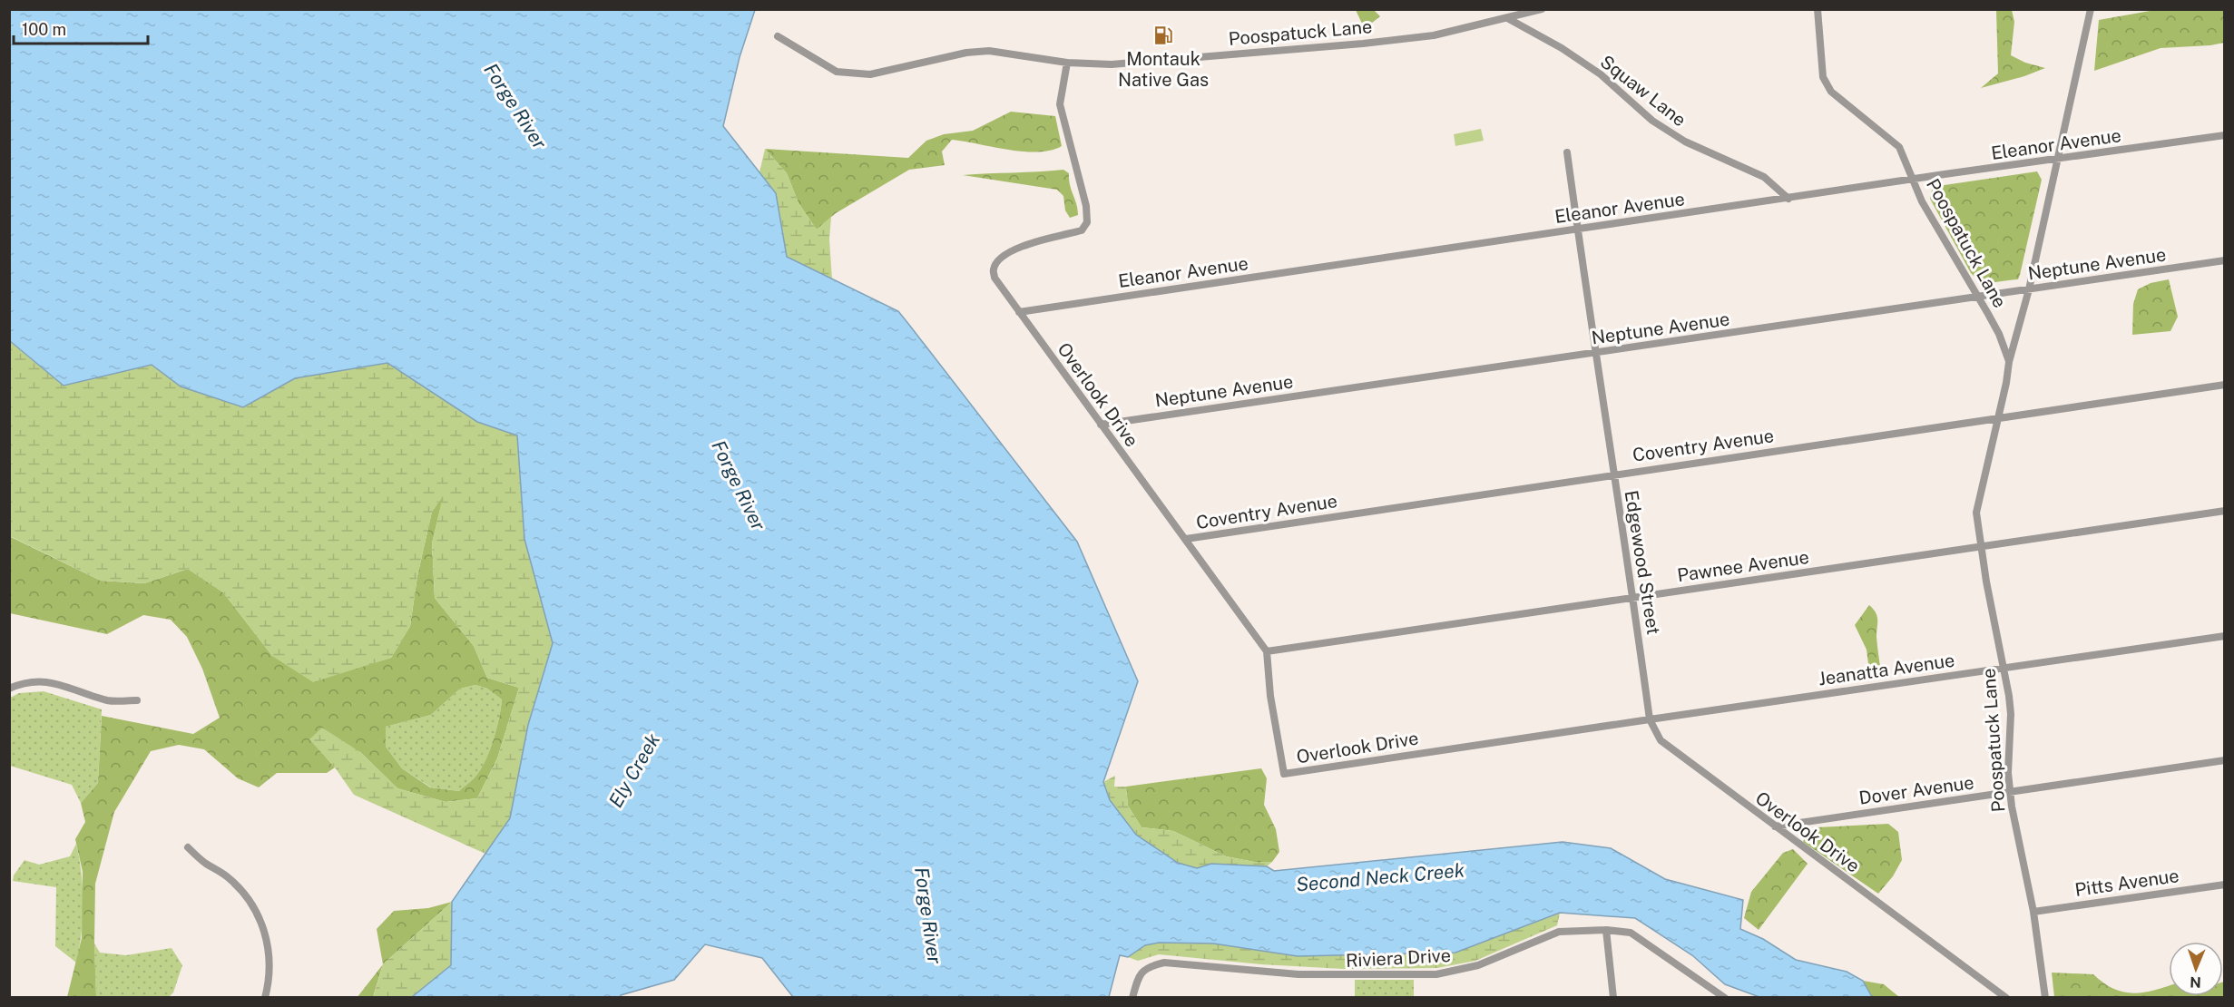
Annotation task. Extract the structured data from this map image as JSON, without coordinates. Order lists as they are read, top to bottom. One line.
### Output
{"streets":{"street":["Poospatuck Lane","Squaw Lane","Eleanor Avenue","Neptune Avenue","Overlook Drive","Coventry Avenue","Edgewood Street","Pawnee Avenue","Jeanatta Avenue","Dover Avenue","Pitts Avenue","Riviera Drive"]},"crossings":[["Poospatuck Lane","Squaw Lane"],["Poospatuck Lane","Eleanor Avenue"],["Poospatuck Lane","Neptune Avenue"],["Poospatuck Lane","Overlook Drive"],["Poospatuck Lane","Coventry Avenue"],["Poospatuck Lane","Pawnee Avenue"],["Poospatuck Lane","Jeanatta Avenue"],["Poospatuck Lane","Dover Avenue"],["Poospatuck Lane","Pitts Avenue"],["Squaw Lane","Eleanor Avenue"],["Eleanor Avenue","Overlook Drive"],["Eleanor Avenue","Edgewood Street"],["Neptune Avenue","Overlook Drive"],["Neptune Avenue","Edgewood Street"],["Overlook Drive","Coventry Avenue"],["Overlook Drive","Edgewood Street"],["Overlook Drive","Pawnee Avenue"],["Overlook Drive","Jeanatta Avenue"],["Overlook Drive","Dover Avenue"],["Coventry Avenue","Edgewood Street"],["Edgewood Street","Pawnee Avenue"],["Edgewood Street","Jeanatta Avenue"]],"water":["Forge River","Ely Creek","Second Neck Creek"],"places":{"fuel station":["Montauk Native Gas"]},"scale_bar":"100 m","north":"bottom"}
